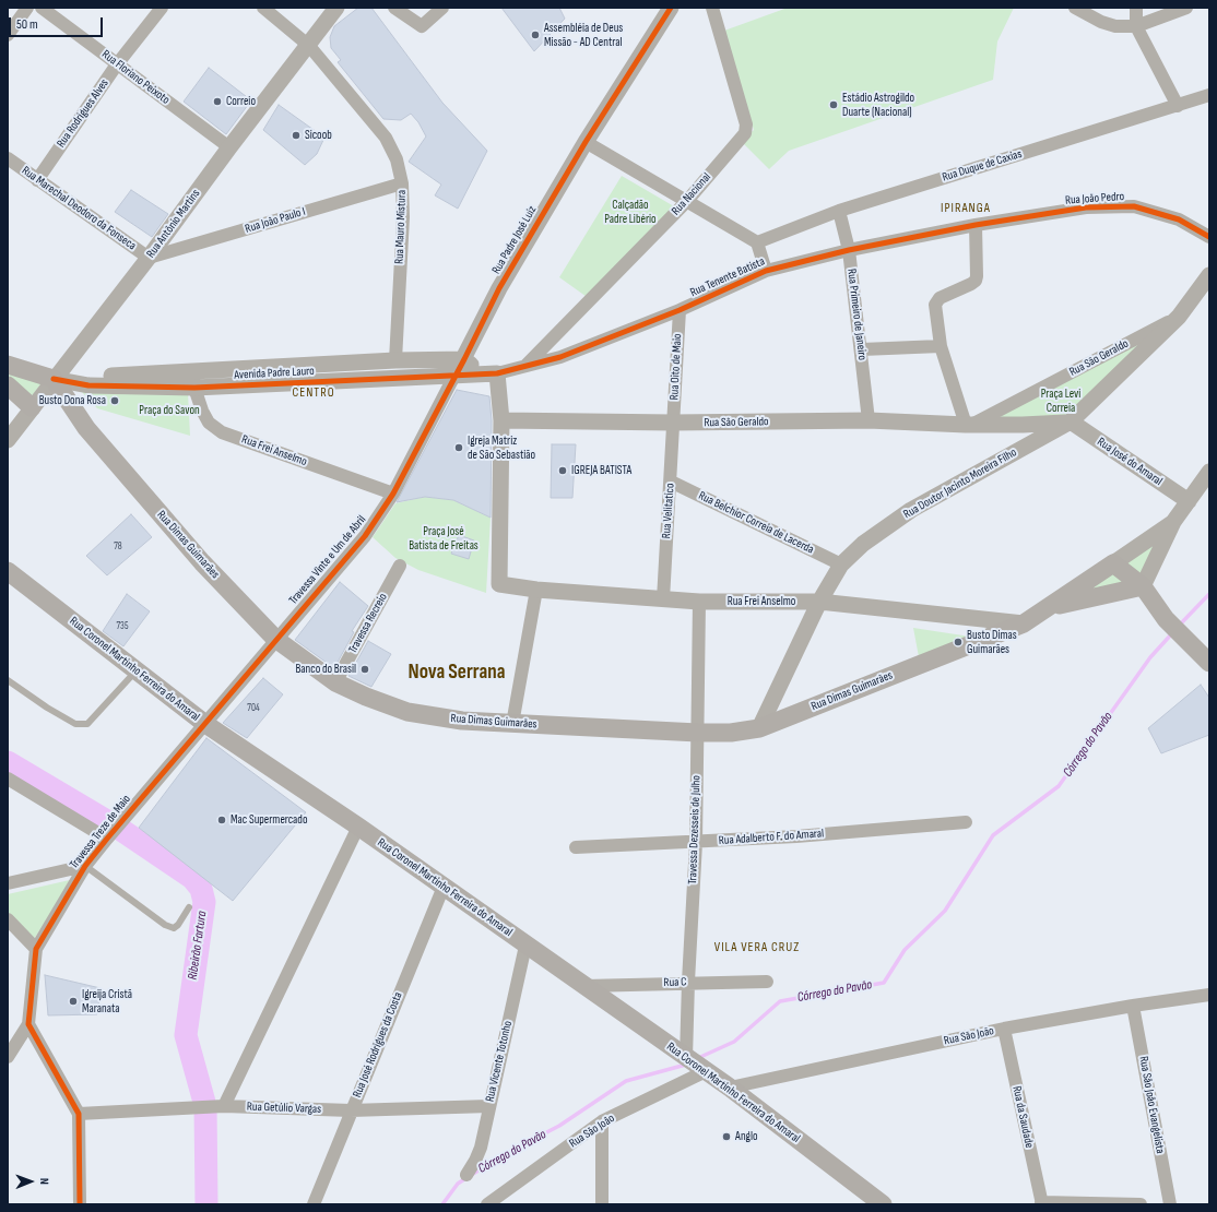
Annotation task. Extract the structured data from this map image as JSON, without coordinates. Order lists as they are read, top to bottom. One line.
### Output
{"streets":{"main road":["Rua Dimas Guimarães","Rua Coronel Martinho Ferreira do Amaral"],"street":["Rua Floriano Peixoto","Rua Rodrigues Alves","Rua Duque de Caxias","Rua Nacional","Rua João Pedro","Rua Marechal Deodoro da Fonseca","Rua João Paulo I","Rua Antônio Martins","Rua Mauro Mistura","Rua Padre José Luiz","Rua Tenente Batista","Rua Primeiro de Janeiro","Rua São Geraldo","Rua Oito de Maio","Avenida Padre Lauro","Rua Frei Anselmo","Rua José do Amaral","Rua Doutor Jacinto Moreira Filho","Rua Velitatico","Rua Belchior Correia de Lacerda","Travessa Vinte e Um de Abril","Travessa Recreio","Travessa Dezesseis de Julho","Travessa Treze de Maio","Rua Adalberto F. do Amaral","Rua C","Rua São João","Rua José Rodrigues da Costa","Rua Vicente Totonho","Rua São João Evangelista","Rua Getúlio Vargas","Rua da Saudade"]},"crossings":[["Rua Floriano Peixoto","Rua Rodrigues Alves"],["Rua Floriano Peixoto","Rua Antônio Martins"],["Rua Rodrigues Alves","Rua Marechal Deodoro da Fonseca"],["Rua Duque de Caxias","Rua Primeiro de Janeiro"],["Rua Nacional","Rua Tenente Batista"],["Rua João Pedro","Rua Tenente Batista"],["Rua Marechal Deodoro da Fonseca","Rua João Paulo I"],["Rua Marechal Deodoro da Fonseca","Rua Antônio Martins"],["Rua João Paulo I","Rua Antônio Martins"],["Rua João Paulo I","Rua Mauro Mistura"],["Rua Antônio Martins","Rua Mauro Mistura"],["Rua Antônio Martins","Avenida Padre Lauro"],["Rua Antônio Martins","Rua Dimas Guimarães"],["Rua Mauro Mistura","Avenida Padre Lauro"],["Rua Padre José Luiz","Avenida Padre Lauro"],["Rua Padre José Luiz","Rua Frei Anselmo"],["Rua Padre José Luiz","Travessa Vinte e Um de Abril"],["Rua Tenente Batista","Rua Primeiro de Janeiro"],["Rua Tenente Batista","Rua Oito de Maio"],["Rua Tenente Batista","Avenida Padre Lauro"],["Rua Primeiro de Janeiro","Rua São Geraldo"],["Rua São Geraldo","Rua Oito de Maio"],["Rua São Geraldo","Rua Frei Anselmo"],["Rua São Geraldo","Rua José do Amaral"],["Rua São Geraldo","Rua Doutor Jacinto Moreira Filho"],["Rua São Geraldo","Rua Velitatico"],["Rua Oito de Maio","Rua Velitatico"],["Avenida Padre Lauro","Rua Frei Anselmo"],["Avenida Padre Lauro","Rua Dimas Guimarães"],["Rua Frei Anselmo","Rua Doutor Jacinto Moreira Filho"],["Rua Frei Anselmo","Rua Velitatico"],["Rua Frei Anselmo","Rua Dimas Guimarães"],["Rua Frei Anselmo","Travessa Vinte e Um de Abril"],["Rua Frei Anselmo","Travessa Dezesseis de Julho"],["Rua José do Amaral","Rua Doutor Jacinto Moreira Filho"],["Rua José do Amaral","Rua Dimas Guimarães"],["Rua Doutor Jacinto Moreira Filho","Rua Belchior Correia de Lacerda"],["Rua Doutor Jacinto Moreira Filho","Rua Dimas Guimarães"],["Rua Velitatico","Rua Belchior Correia de Lacerda"],["Rua Dimas Guimarães","Travessa Vinte e Um de Abril"],["Rua Dimas Guimarães","Travessa Recreio"],["Rua Dimas Guimarães","Travessa Dezesseis de Julho"],["Rua Dimas Guimarães","Travessa Treze de Maio"],["Travessa Vinte e Um de Abril","Travessa Treze de Maio"],["Rua Coronel Martinho Ferreira do Amaral","Travessa Dezesseis de Julho"],["Rua Coronel Martinho Ferreira do Amaral","Travessa Treze de Maio"],["Rua Coronel Martinho Ferreira do Amaral","Rua C"],["Rua Coronel Martinho Ferreira do Amaral","Rua São João"],["Rua Coronel Martinho Ferreira do Amaral","Rua José Rodrigues da Costa"],["Rua Coronel Martinho Ferreira do Amaral","Rua Vicente Totonho"],["Travessa Dezesseis de Julho","Rua Adalberto F. do Amaral"],["Travessa Dezesseis de Julho","Rua C"],["Rua São João","Rua São João Evangelista"],["Rua São João","Rua da Saudade"],["Rua José Rodrigues da Costa","Rua Getúlio Vargas"],["Rua Vicente Totonho","Rua Getúlio Vargas"]],"districts":["IPIRANGA","CENTRO","Nova Serrana","VILA VERA CRUZ"],"water":["Córrego do Pavão","Ribeirão Fartura"],"parks":["Calçadão Padre Libério","Praça Levi Correia","Praça do Savon","Praça José Batista de Freitas"],"places":["Assembléia de Deus Missão - AD Central","Correio","Estádio Astrogildo Duarte (Nacional)","Sicoob","Busto Dona Rosa","Igreja Matriz de São Sebastião","IGREJA BATISTA","Busto Dimas Guimarães","Banco do Brasil","Mac Supermercado","Igreija Cristã Maranata","Anglo"],"house_numbers":["78","735","704"],"scale_bar":"50 m","north":"right"}
